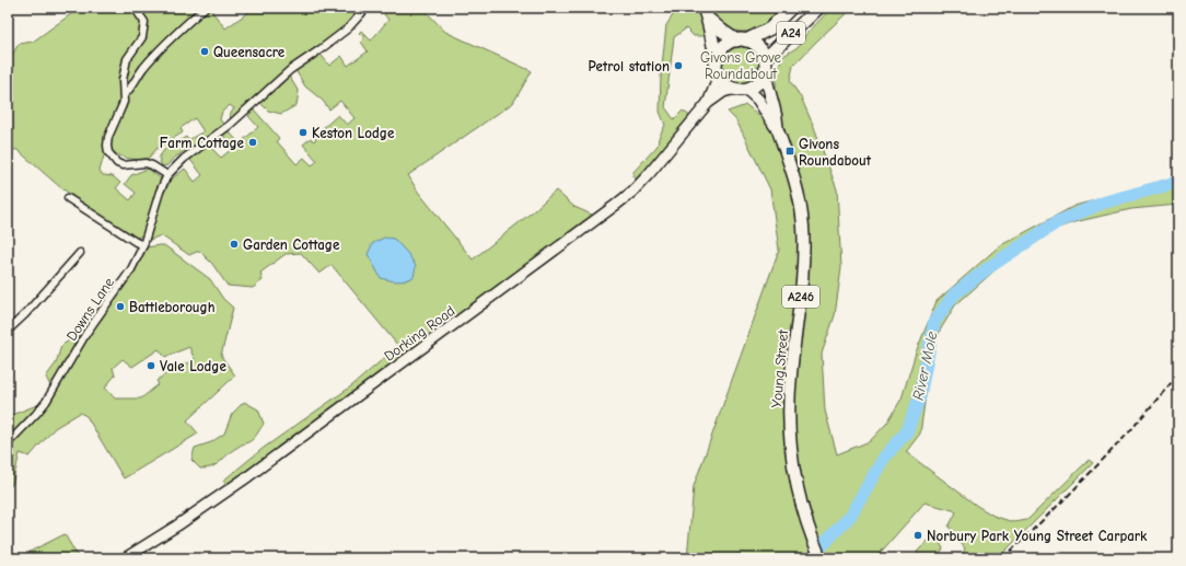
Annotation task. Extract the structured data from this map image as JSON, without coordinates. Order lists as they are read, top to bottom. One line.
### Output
{"streets":{"highway":["A24"],"main road":["A246","Dorking Road","Young Street"],"street":["Downs Lane"]},"crossings":[["A24","Dorking Road"],["A24","Young Street"],["Dorking Road","Young Street"]],"water":["River Mole"],"parks":["Givons Grove Roundabout"],"places":{"other":["Queensacre","Petrol station","Keston Lodge","Farm Cottage","Garden Cottage","Battleborough","Vale Lodge","Norbury Park Young Street Carpark"],"transit":["Givons Roundabout"]}}
